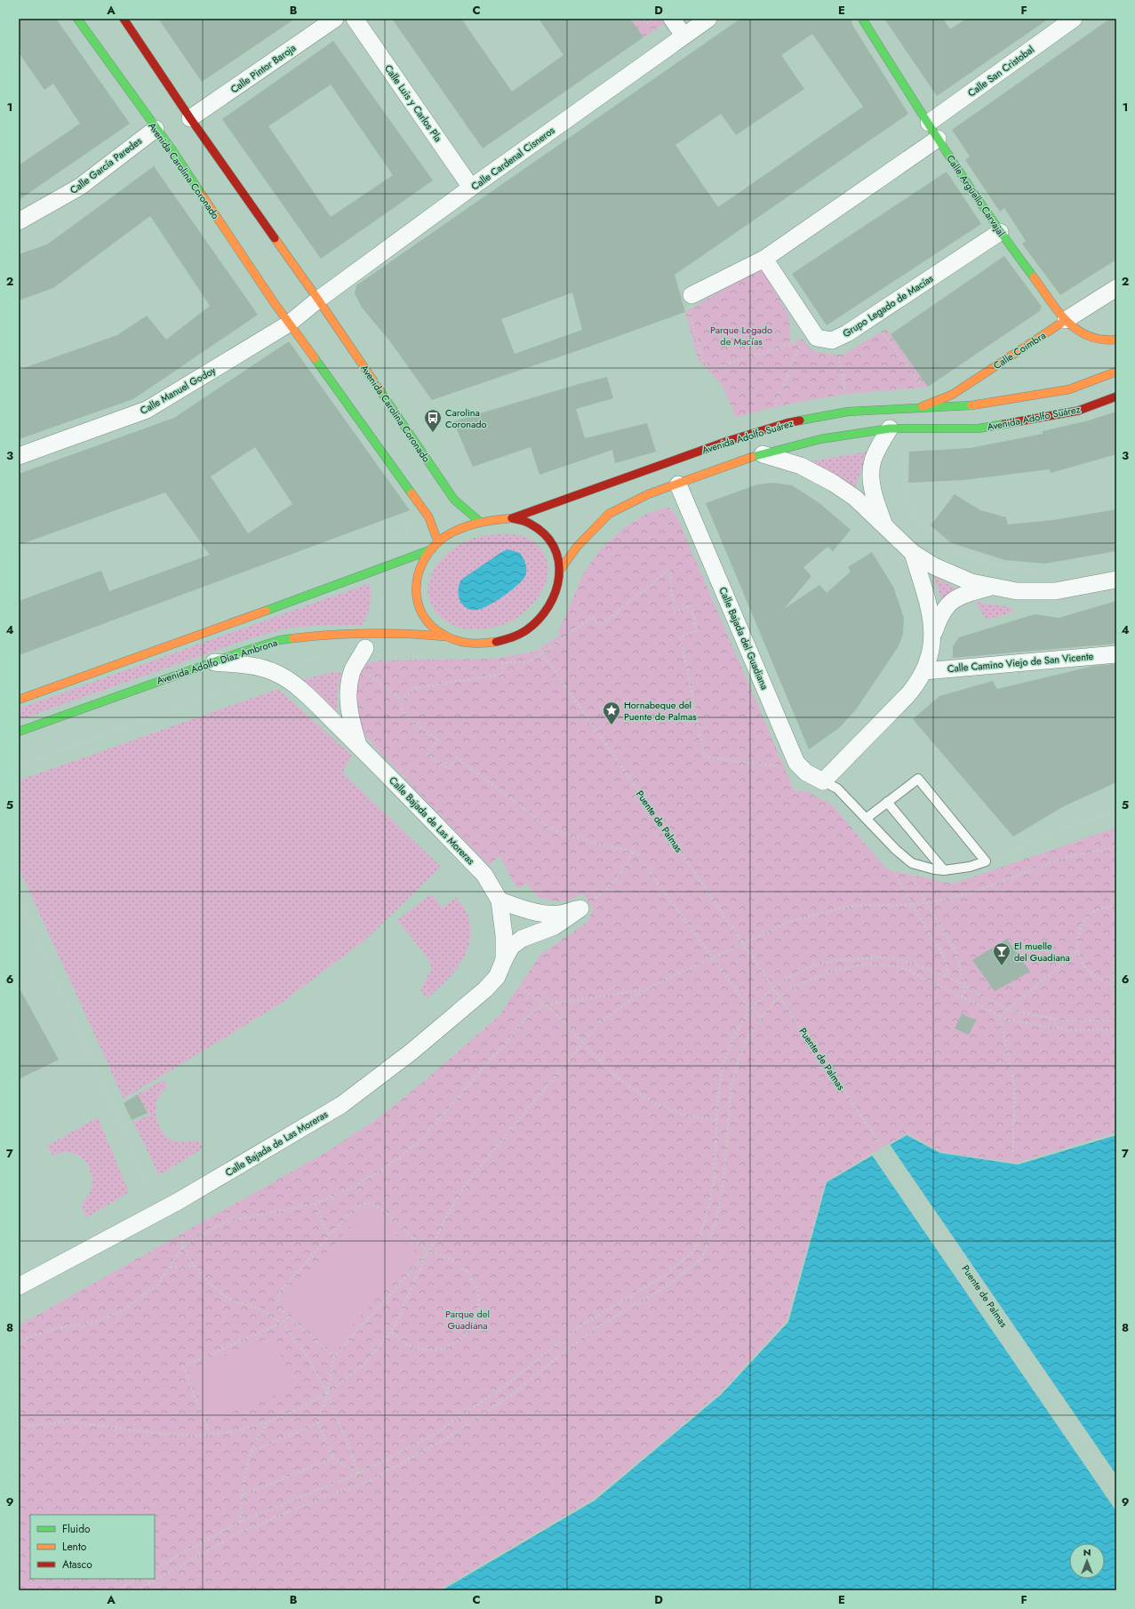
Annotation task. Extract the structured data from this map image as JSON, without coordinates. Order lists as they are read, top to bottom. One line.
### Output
{"streets":{"main road":["Avenida Carolina Coronado","Calle Argüello Carvajal","Calle Coimbra","Avenida Adolfo Suárez","Avenida Adolfo Díaz Ambrona"],"street":["Calle Pintor Baroja","Calle San Cristobal","Calle Luis y Carlos Pla","Calle Cardenal Cisneros","Calle García Paredes","Grupo Legado de Macías","Calle Manuel Godoy","Calle Bajada del Guadiana","Calle Camino Viejo de San Vicente","Calle Bajada de Las Moreras"],"path":["Puente de Palmas"]},"crossings":[["Calle Pintor Baroja","Avenida Carolina Coronado"],["Calle San Cristobal","Calle Argüello Carvajal"],["Calle Luis y Carlos Pla","Calle Cardenal Cisneros"],["Calle Cardenal Cisneros","Avenida Carolina Coronado"],["Calle García Paredes","Avenida Carolina Coronado"],["Avenida Carolina Coronado","Calle Manuel Godoy"],["Calle Argüello Carvajal","Grupo Legado de Macías"],["Calle Argüello Carvajal","Calle Coimbra"],["Calle Coimbra","Avenida Adolfo Suárez"],["Avenida Adolfo Suárez","Calle Bajada del Guadiana"],["Avenida Adolfo Díaz Ambrona","Calle Bajada de Las Moreras"]],"parks":["Parque Legado de Macías","Parque del Guadiana"],"places":{"bus stop":["Carolina Coronado"],"place":["Hornabeque del Puente de Palmas"],"bar":["El muelle del Guadiana"]},"legend":["Fluido","Lento","Atasco"],"north":"top","grid":{"columns":["A","B","C","D","E","F"],"rows":["1","2","3","4","5","6","7","8","9"]}}
